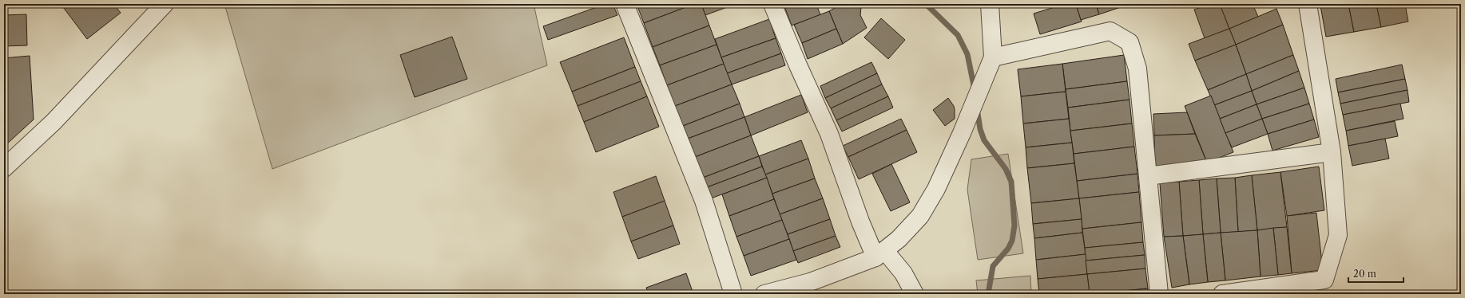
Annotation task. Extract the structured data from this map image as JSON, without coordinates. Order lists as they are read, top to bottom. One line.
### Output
{"scale_bar":"20 m"}
